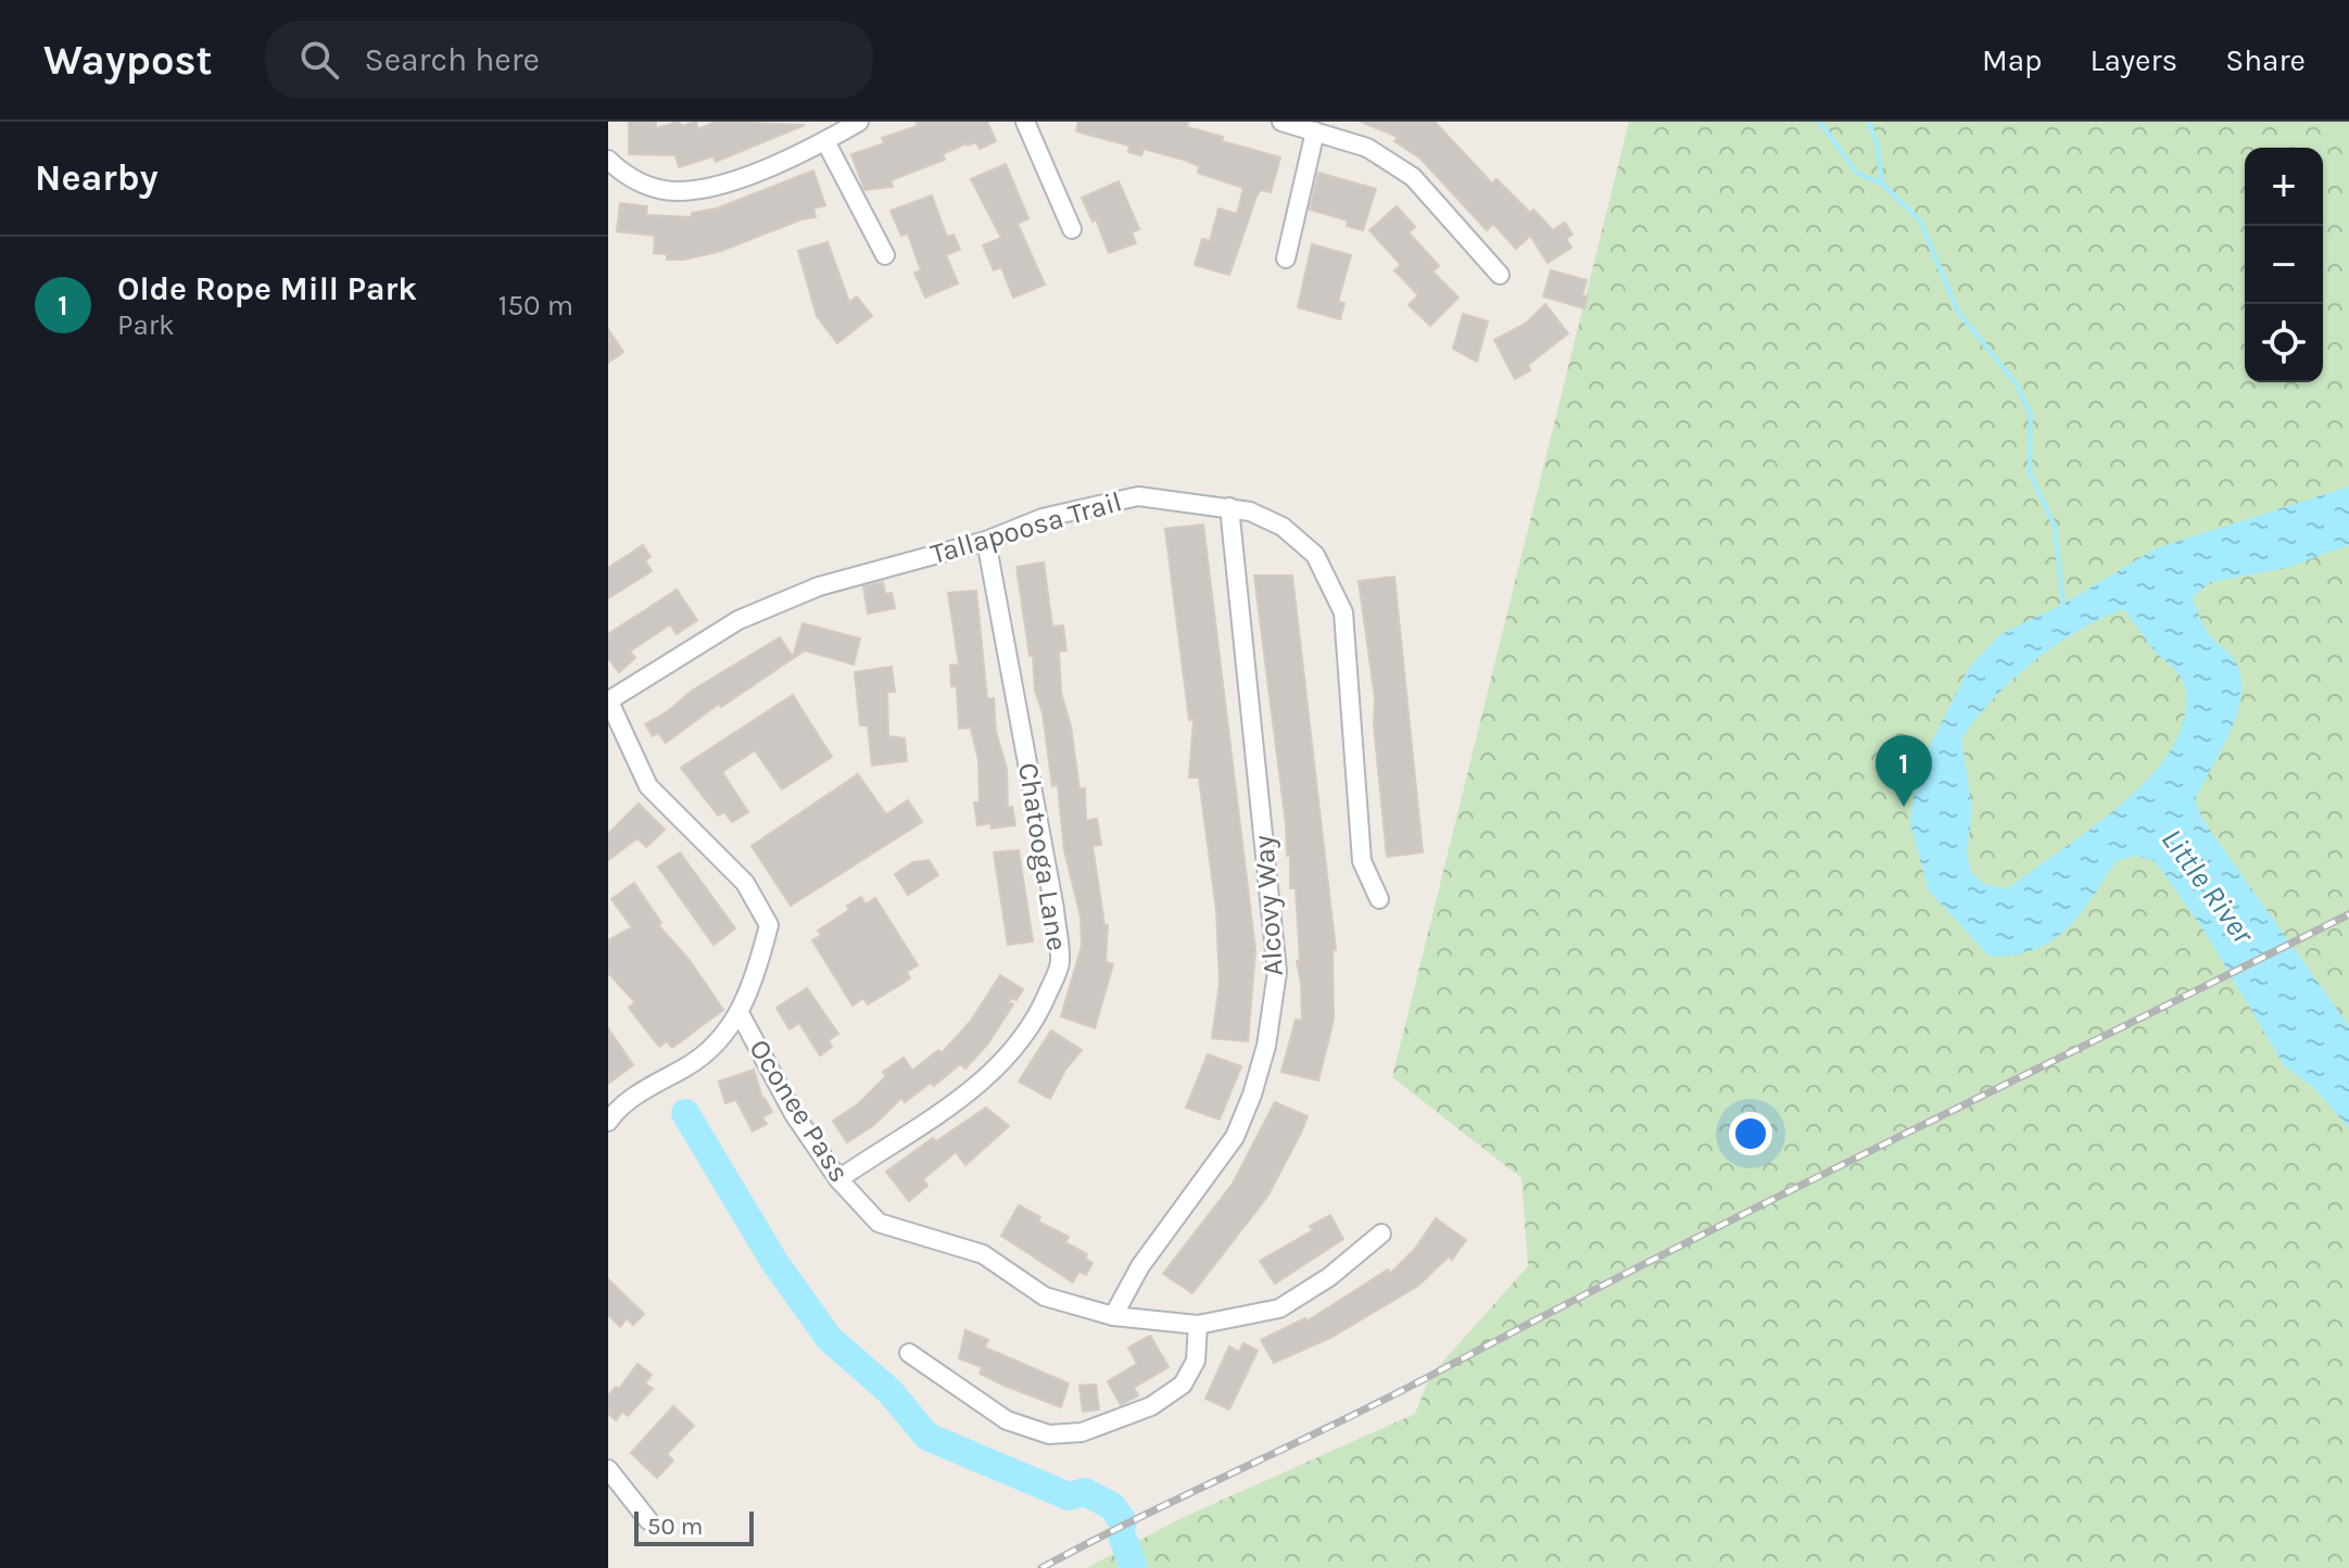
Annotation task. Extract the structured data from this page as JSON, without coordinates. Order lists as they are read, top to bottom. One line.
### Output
{"streets":{"street":["Tallapoosa Trail","Chatooga Lane","Alcovy Way","Oconee Pass"]},"crossings":[["Tallapoosa Trail","Chatooga Lane"],["Tallapoosa Trail","Alcovy Way"],["Chatooga Lane","Oconee Pass"],["Alcovy Way","Oconee Pass"]],"water":["Little River"],"scale_bar":"50 m","page":{"header":"Waypost","search":"Search here","nav":["Map","Layers","Share"],"heading":"Nearby","map_buttons":["+","−"],"list":[{"mark":"1","name":"Olde Rope Mill Park","note":"Park","value":"150 m"}],"pins":"1","scale":"50 m"}}
